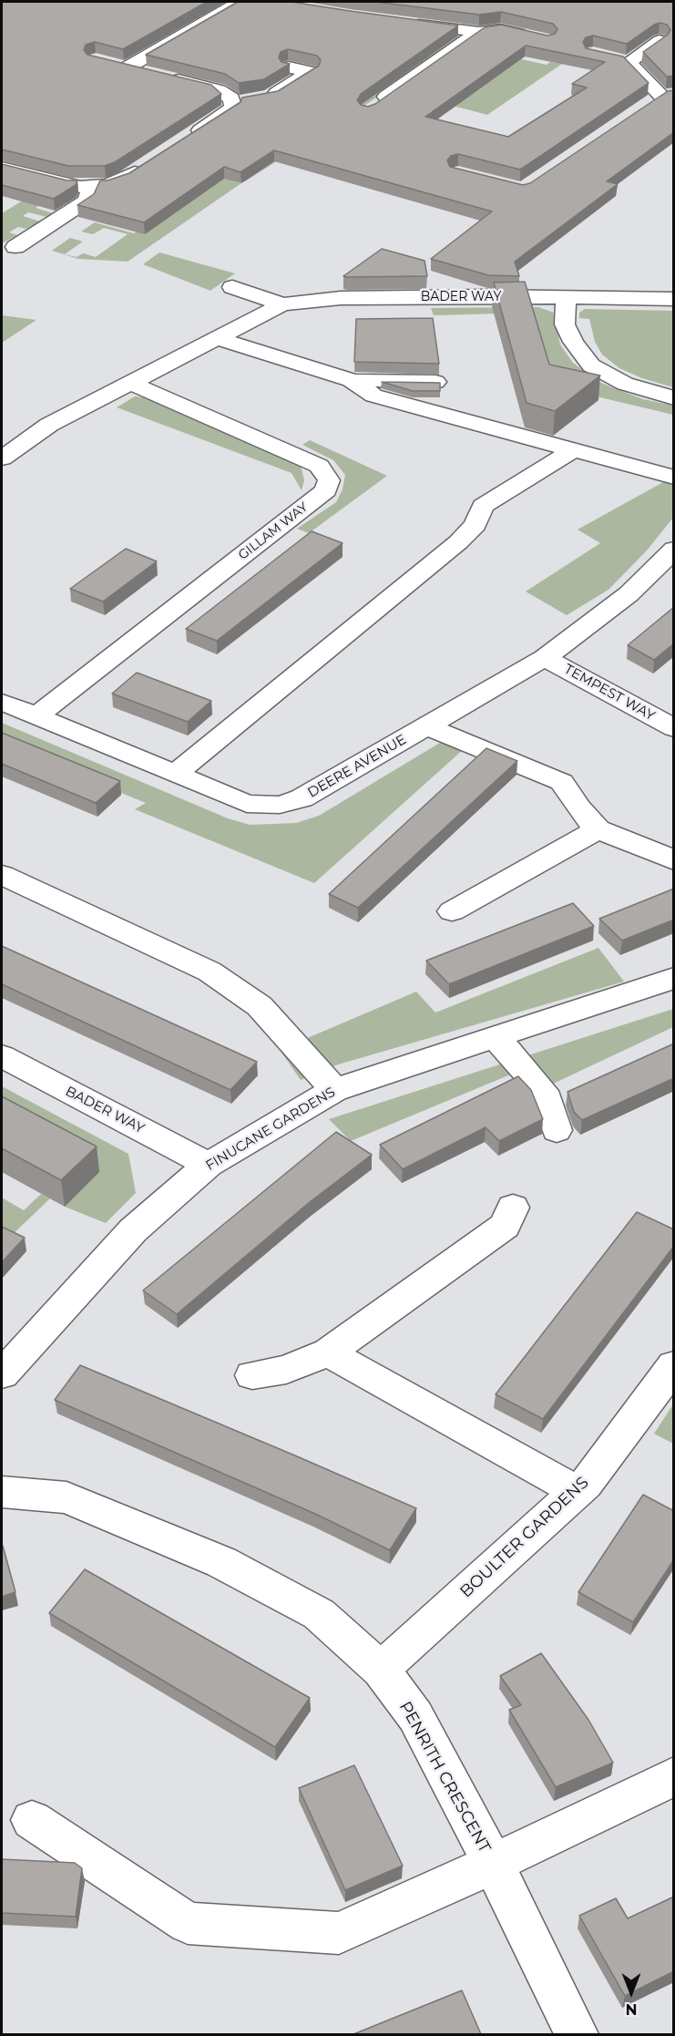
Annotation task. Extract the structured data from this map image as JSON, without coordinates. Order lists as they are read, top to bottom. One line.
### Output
{"streets":{"street":["BADER WAY","GILLAM WAY","TEMPEST WAY","DEERE AVENUE","FINUCANE GARDENS","BOULTER GARDENS","PENRITH CRESCENT"]},"crossings":[["BADER WAY","GILLAM WAY"],["BADER WAY","FINUCANE GARDENS"],["GILLAM WAY","DEERE AVENUE"],["TEMPEST WAY","DEERE AVENUE"],["BOULTER GARDENS","PENRITH CRESCENT"]],"north":"bottom"}
